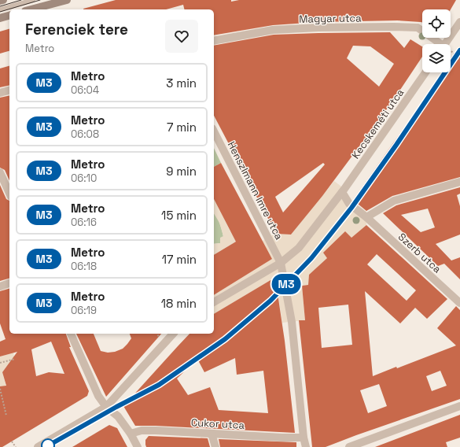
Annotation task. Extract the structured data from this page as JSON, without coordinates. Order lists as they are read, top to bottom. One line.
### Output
{"streets":{"street":["Magyar utca","Kecskeméti utca","Henszlmann Imre utca","Szerb utca","Cukor utca"]},"crossings":[["Kecskeméti utca","Henszlmann Imre utca"],["Kecskeméti utca","Szerb utca"],["Henszlmann Imre utca","Cukor utca"]],"lines":["metro line M3"],"page":{"on_map":"M3","heading":["Ferenciek tere","Metro"],"list":[{"mark":"M3","name":"Metro","note":"06:04","value":"3 min"},{"mark":"M3","name":"Metro","note":"06:08","value":"7 min"},{"mark":"M3","name":"Metro","note":"06:10","value":"9 min"},{"mark":"M3","name":"Metro","note":"06:16","value":"15 min"},{"mark":"M3","name":"Metro","note":"06:18","value":"17 min"},{"mark":"M3","name":"Metro","note":"06:19","value":"18 min"}]}}
